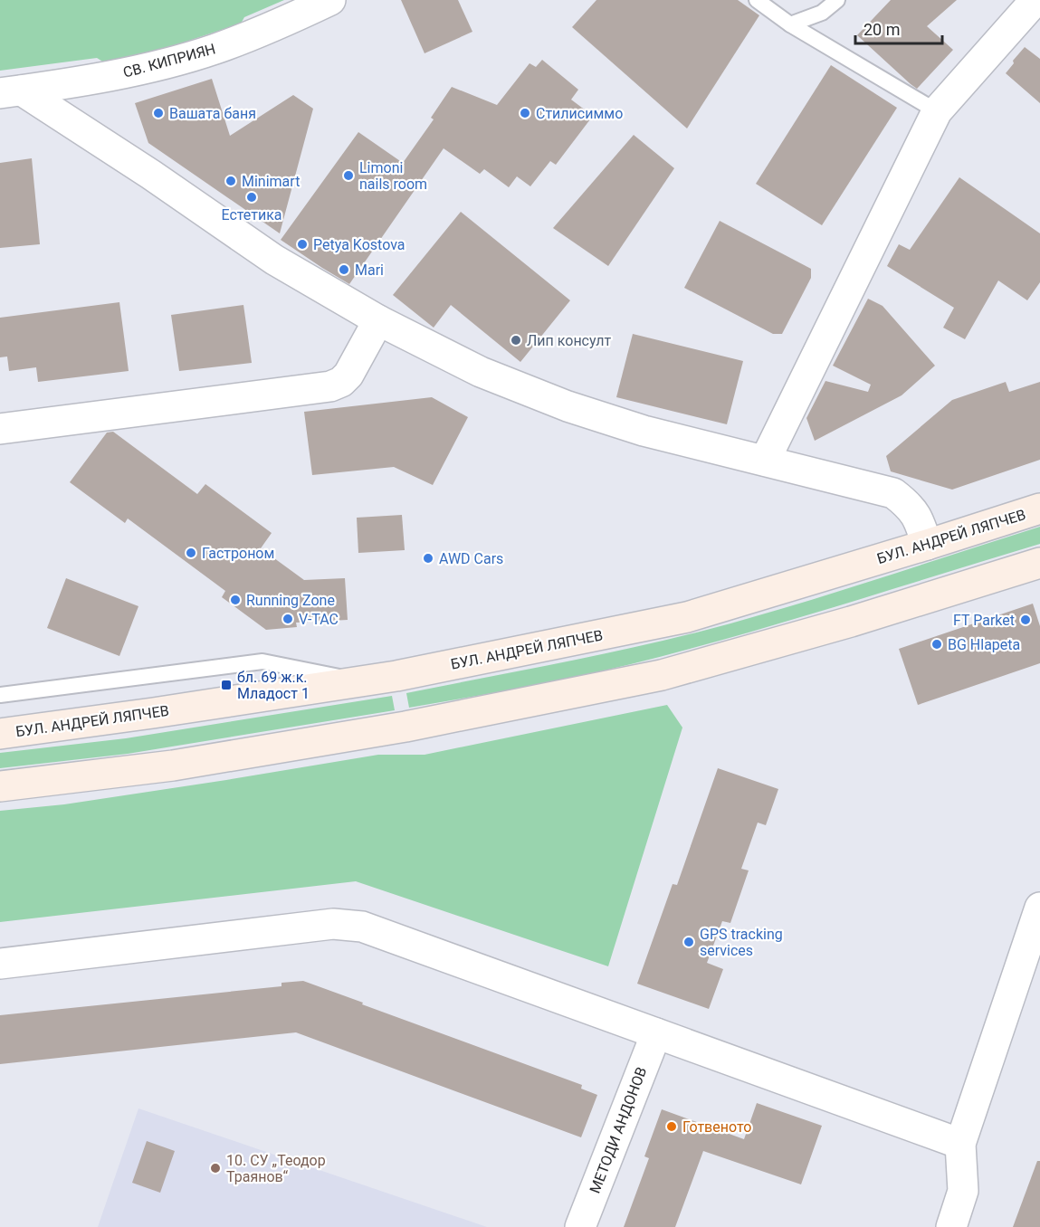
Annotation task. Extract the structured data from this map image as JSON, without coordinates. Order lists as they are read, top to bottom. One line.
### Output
{"streets":{"main road":["БУЛ. АНДРЕЙ ЛЯПЧЕВ"],"street":["СВ. КИПРИЯН","МЕТОДИ АНДОНОВ"]},"places":{"other":["Вашата баня","Стилисиммо","Limoni nails room","Minimart","Естетика","Petya Kostova","Mari","Лип консулт","Гастроном","AWD Cars","Running Zone","V-TAC","FT Parket","BG Hlapeta","GPS tracking services","Готвеното","10. СУ „Теодор Траянов“"],"transit":["бл. 69 ж.к. Младост 1"]},"scale_bar":"20 m"}
